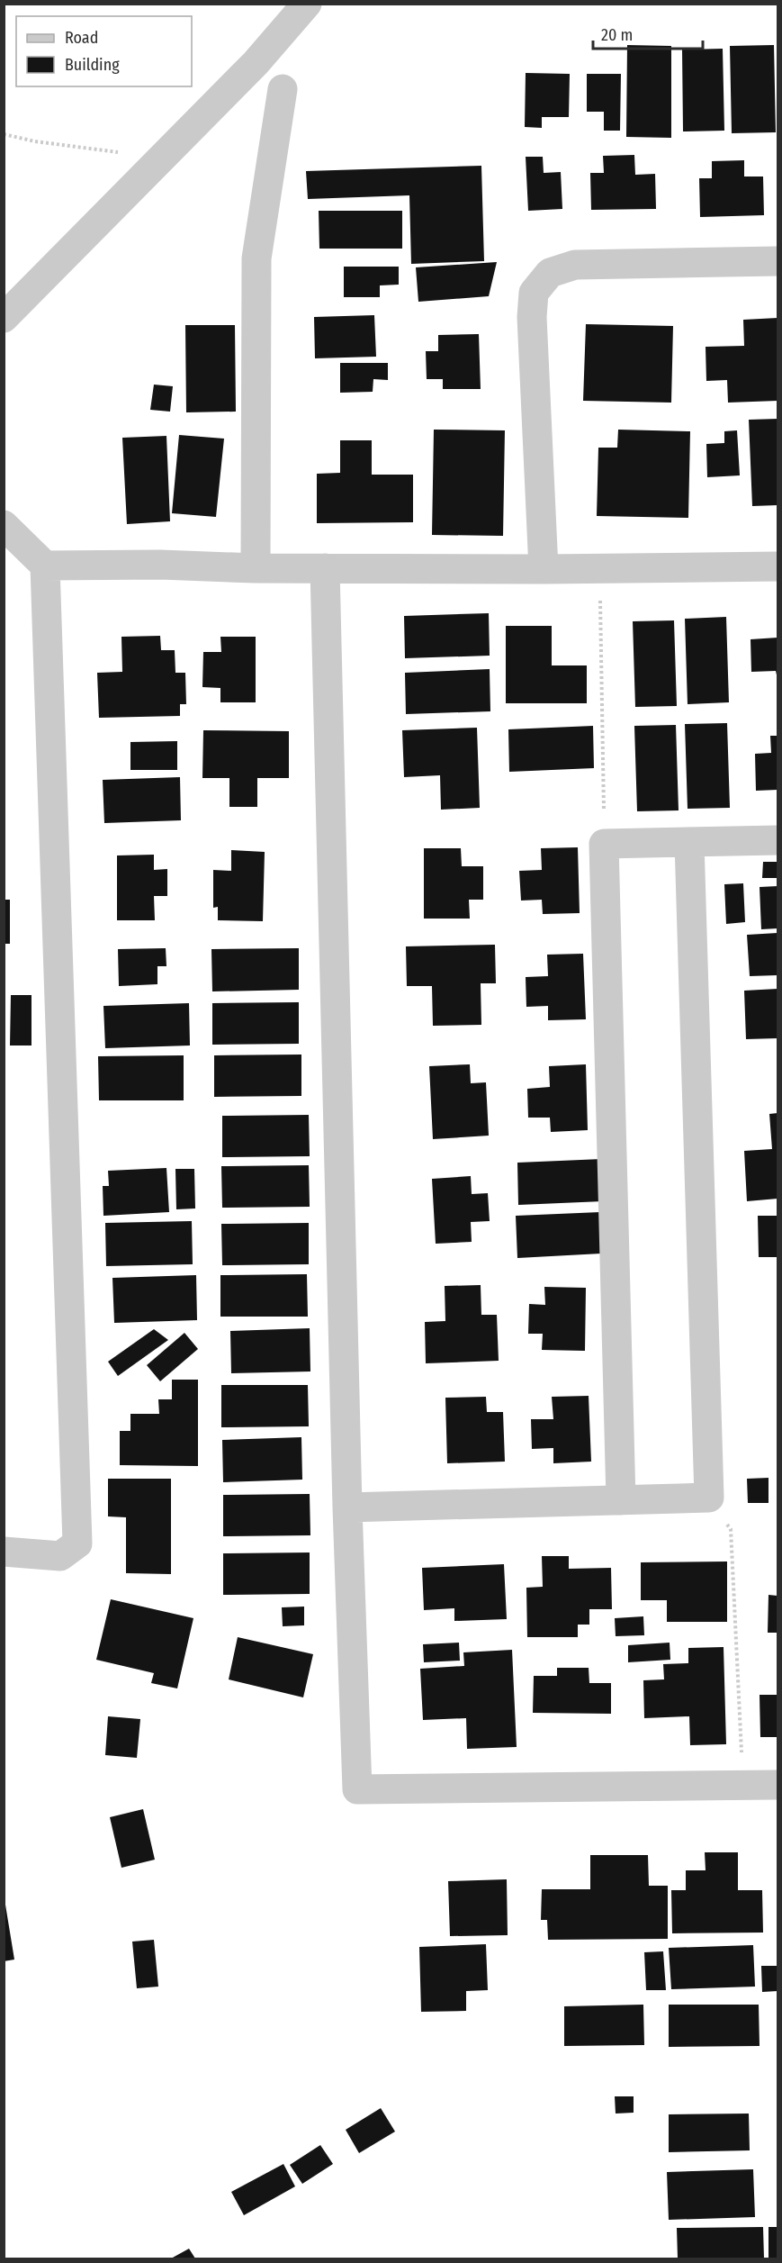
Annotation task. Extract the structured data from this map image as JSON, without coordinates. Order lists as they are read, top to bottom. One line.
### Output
{"legend":["Road","Building"],"scale_bar":"20 m"}
